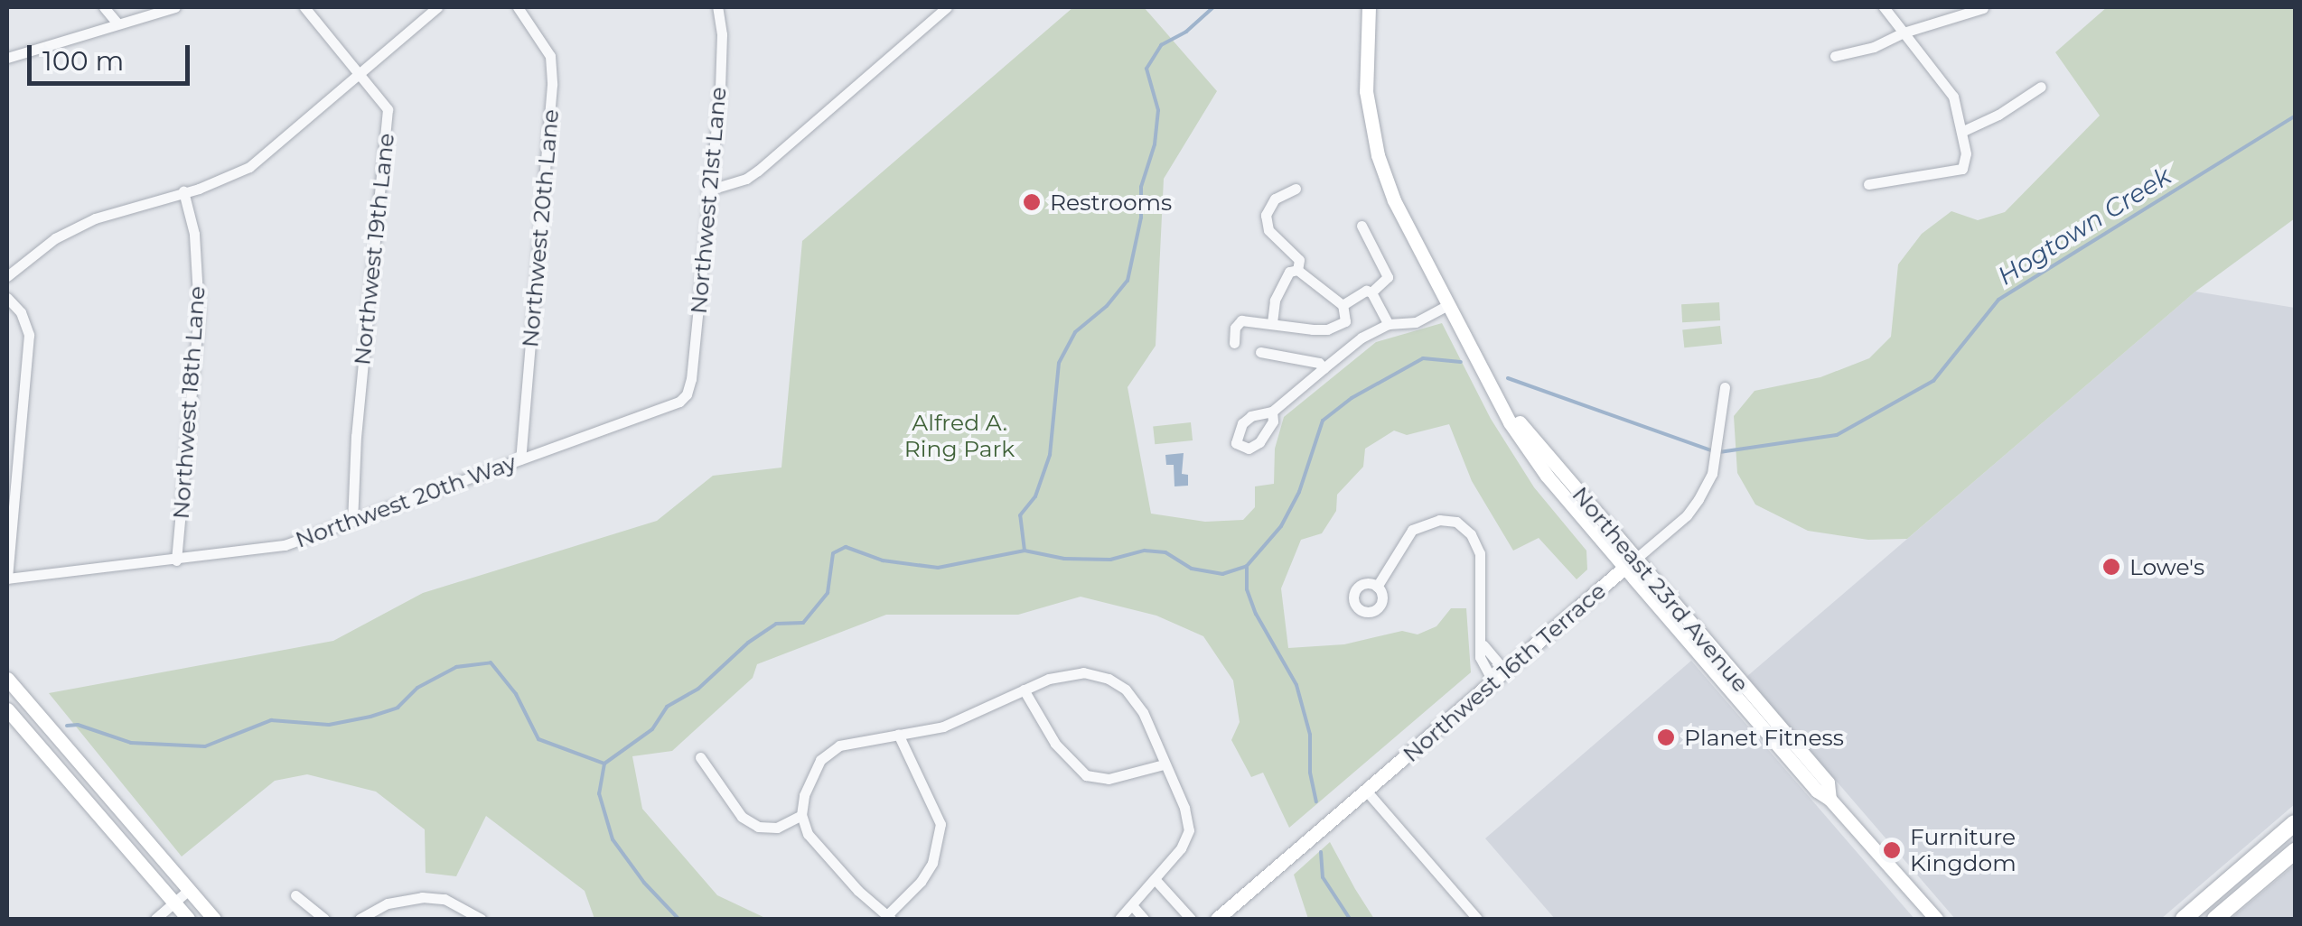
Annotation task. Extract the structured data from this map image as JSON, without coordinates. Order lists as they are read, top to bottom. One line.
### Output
{"streets":{"street":["Northwest 21st Lane","Northwest 20th Lane","Northwest 19th Lane","Northwest 18th Lane","Northwest 20th Way","Northeast 23rd Avenue","Northwest 16th Terrace"]},"crossings":[["Northwest 21st Lane","Northwest 20th Way"],["Northwest 20th Lane","Northwest 20th Way"],["Northwest 19th Lane","Northwest 20th Way"],["Northwest 18th Lane","Northwest 20th Way"],["Northeast 23rd Avenue","Northwest 16th Terrace"]],"water":["Hogtown Creek"],"parks":["Alfred A. Ring Park"],"places":["Restrooms","Lowe's","Planet Fitness","Furniture Kingdom"],"scale_bar":"100 m"}
